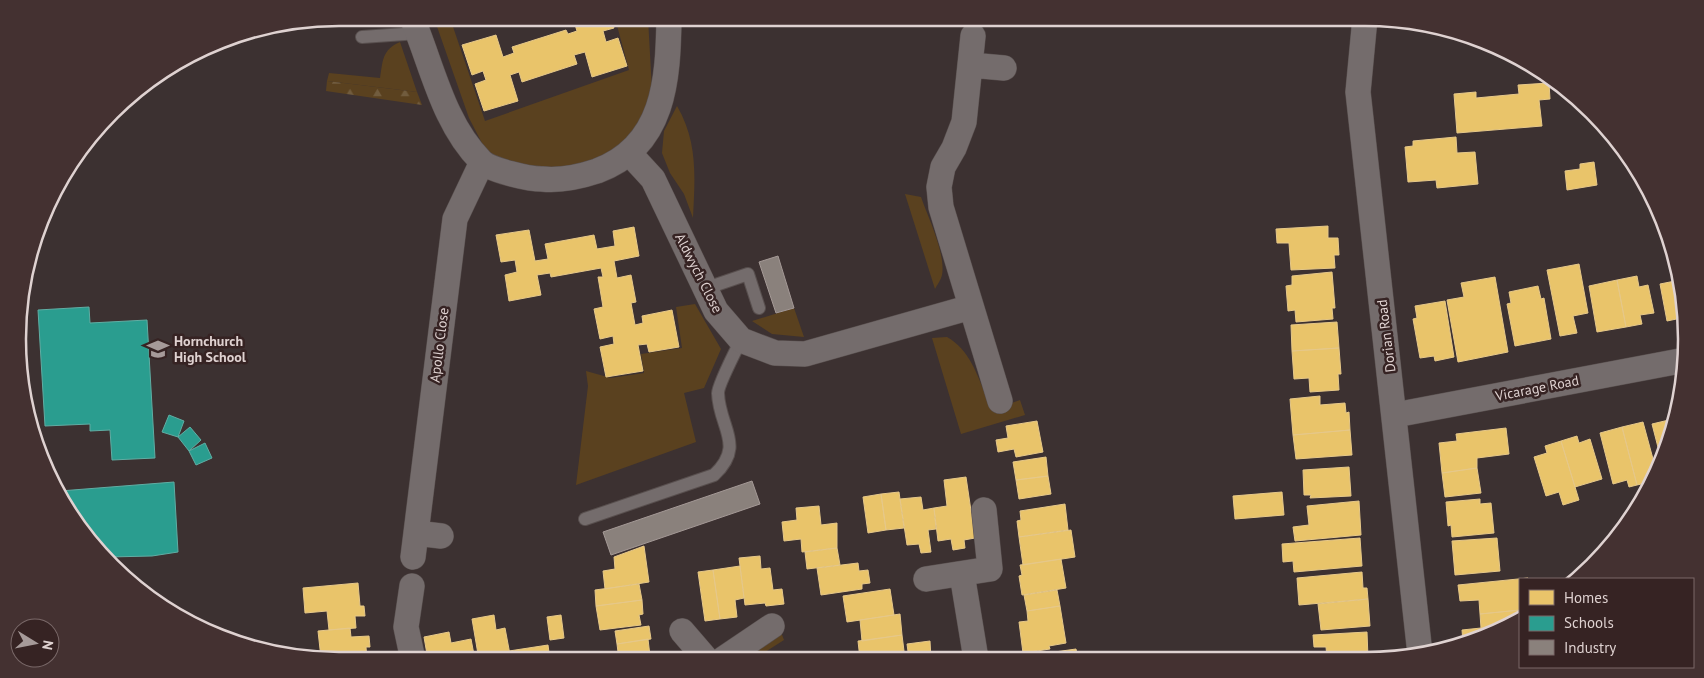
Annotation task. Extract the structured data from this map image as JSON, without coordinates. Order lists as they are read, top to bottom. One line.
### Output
{"streets":{"street":["Aldwych Close","Dorian Road","Apollo Close","Vicarage Road"]},"crossings":[["Dorian Road","Vicarage Road"]],"places":{"school or university":["Hornchurch High School"]},"legend":["Homes","Schools","Industry"],"north":"right"}
